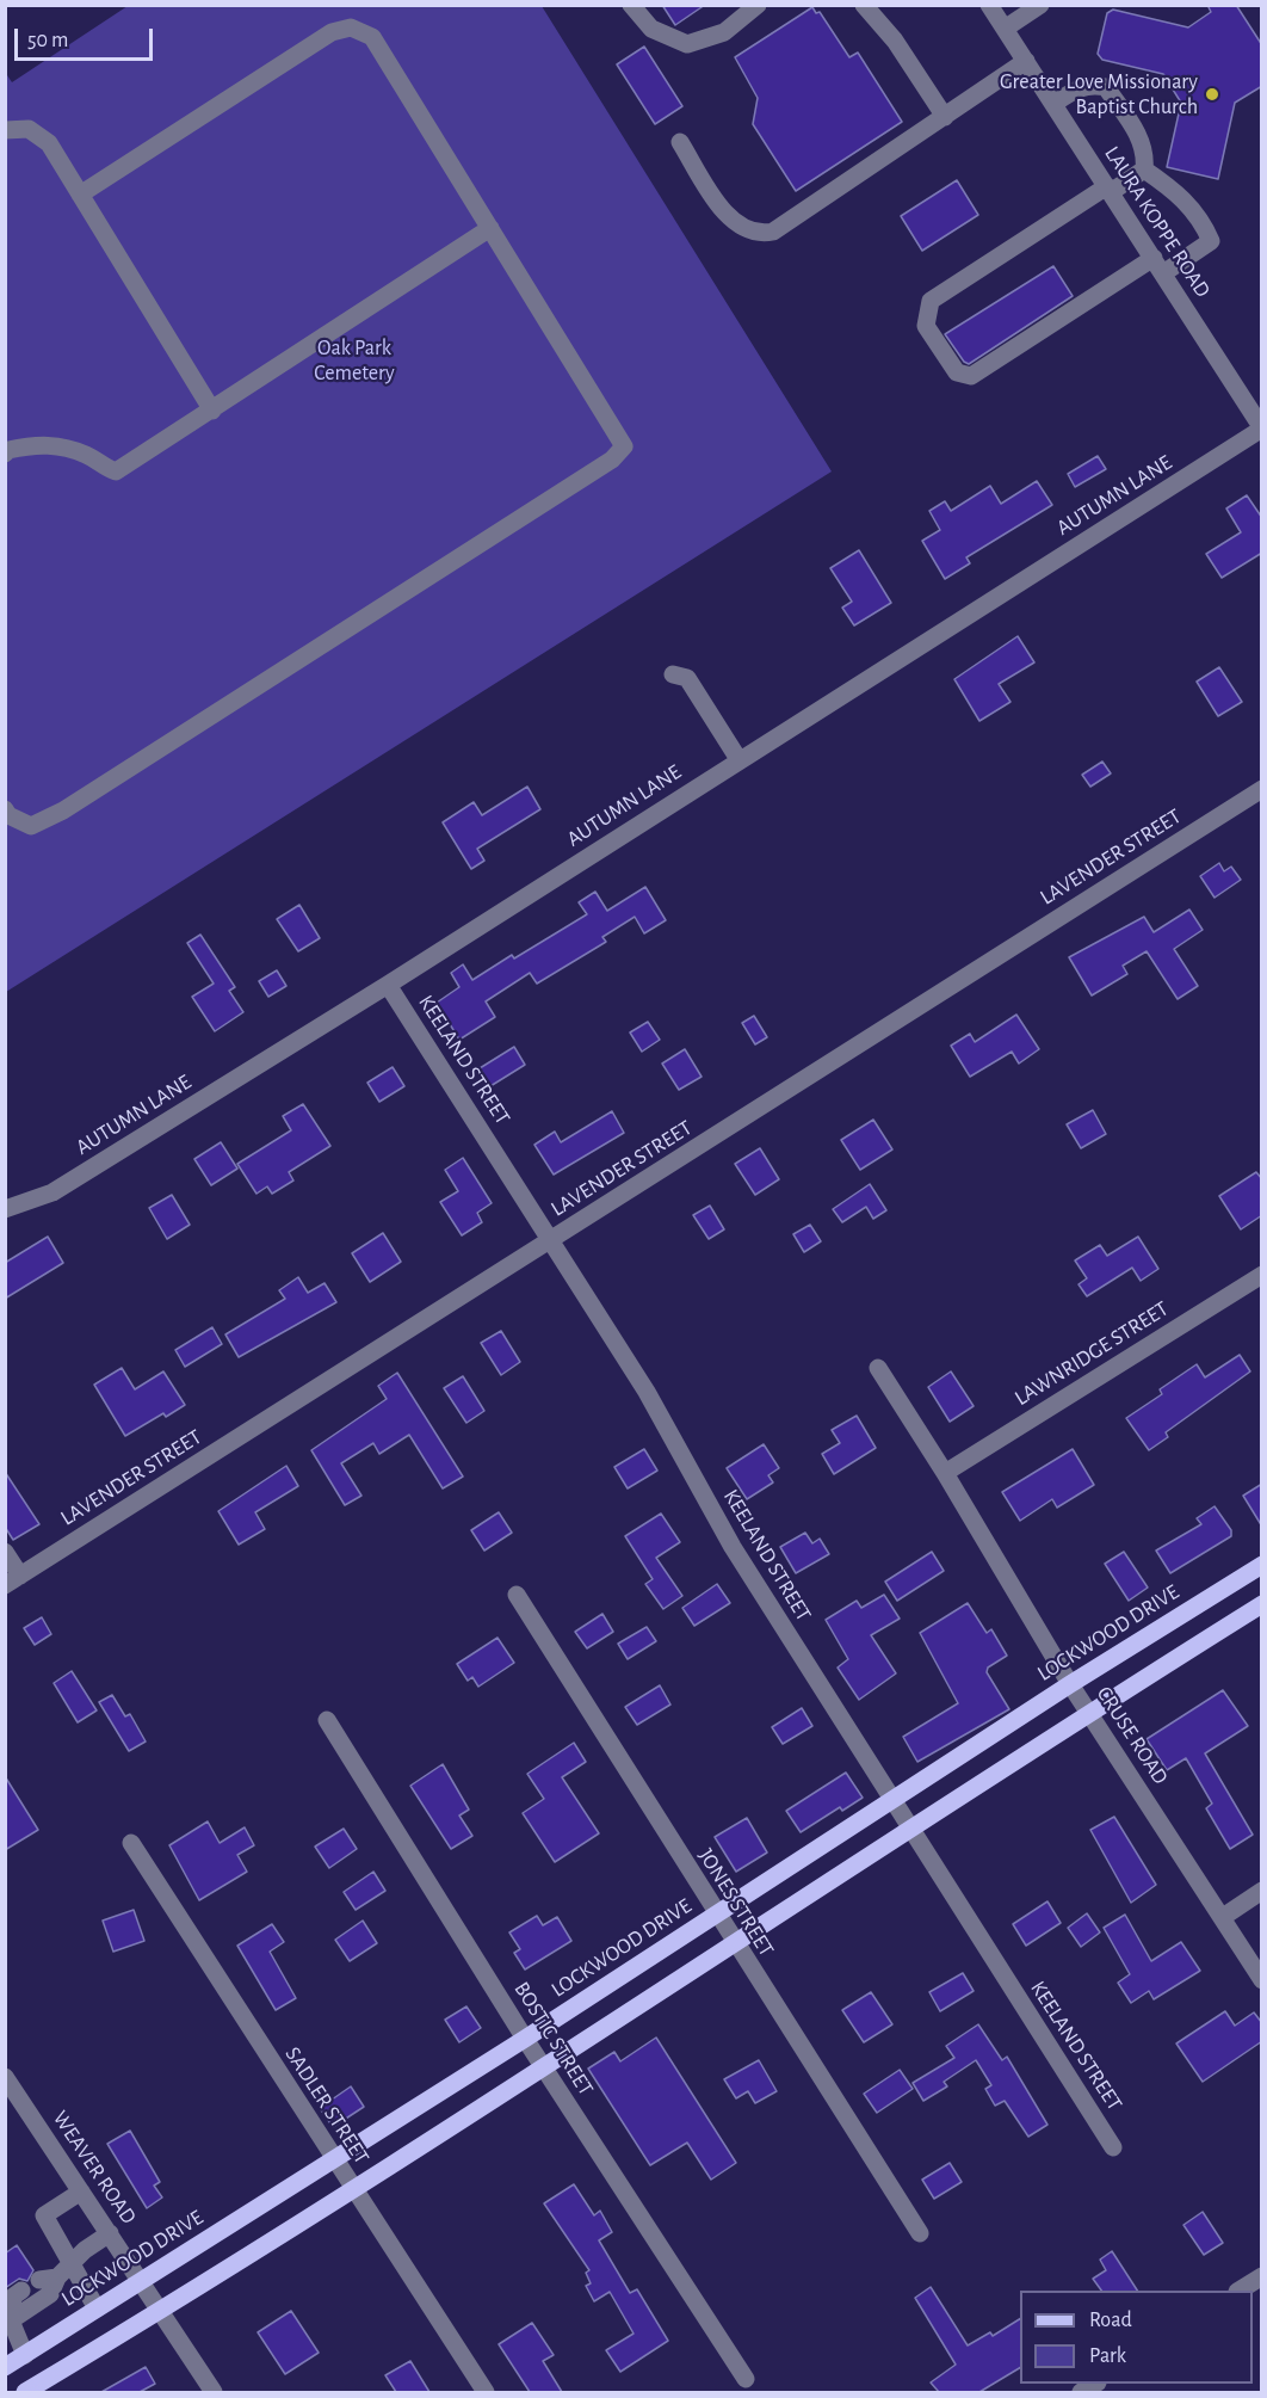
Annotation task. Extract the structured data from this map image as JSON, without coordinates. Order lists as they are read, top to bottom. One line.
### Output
{"streets":{"main road":["LOCKWOOD DRIVE"],"street":["LAURA KOPPE ROAD","AUTUMN LANE","LAVENDER STREET","KEELAND STREET","LAWNRIDGE STREET","CRUSE ROAD","JONES STREET","BOSTIC STREET","SADLER STREET","WEAVER ROAD"]},"crossings":[["LAURA KOPPE ROAD","AUTUMN LANE"],["AUTUMN LANE","KEELAND STREET"],["LAVENDER STREET","KEELAND STREET"],["KEELAND STREET","LOCKWOOD DRIVE"],["LAWNRIDGE STREET","CRUSE ROAD"],["LOCKWOOD DRIVE","CRUSE ROAD"],["LOCKWOOD DRIVE","JONES STREET"],["LOCKWOOD DRIVE","BOSTIC STREET"],["LOCKWOOD DRIVE","SADLER STREET"],["LOCKWOOD DRIVE","WEAVER ROAD"]],"parks":["Oak Park Cemetery"],"places":["Greater Love Missionary Baptist Church"],"legend":["Road","Park"],"scale_bar":"50 m"}
